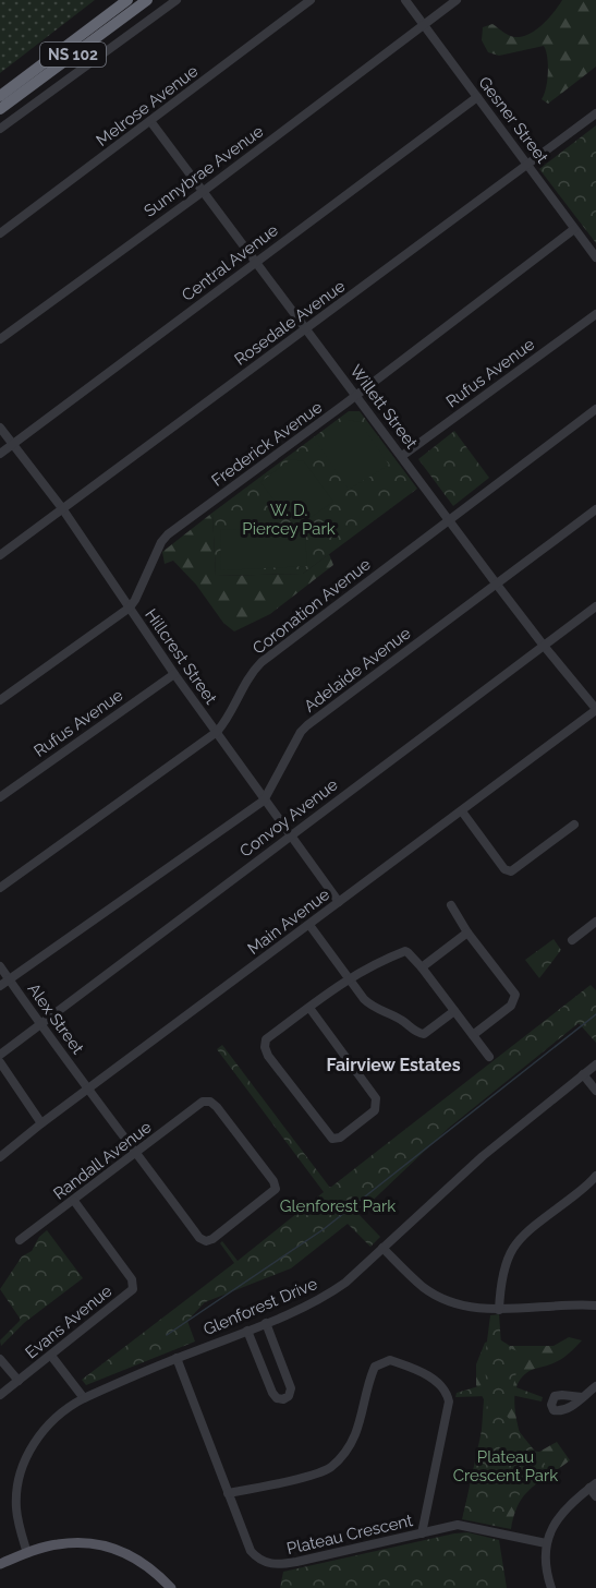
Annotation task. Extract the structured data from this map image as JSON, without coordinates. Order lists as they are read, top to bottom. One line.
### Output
{"streets":{"highway":["NS 102"],"street":["Melrose Avenue","Gesner Street","Sunnybrae Avenue","Central Avenue","Rosedale Avenue","Rufus Avenue","Willett Street","Frederick Avenue","Coronation Avenue","Hillcrest Street","Adelaide Avenue","Convoy Avenue","Main Avenue","Alex Street","Randall Avenue","Glenforest Drive","Evans Avenue","Plateau Crescent"]},"crossings":[["Melrose Avenue","Willett Street"],["Gesner Street","Sunnybrae Avenue"],["Gesner Street","Central Avenue"],["Gesner Street","Rosedale Avenue"],["Gesner Street","Frederick Avenue"],["Sunnybrae Avenue","Willett Street"],["Central Avenue","Willett Street"],["Central Avenue","Hillcrest Street"],["Rosedale Avenue","Willett Street"],["Rosedale Avenue","Hillcrest Street"],["Rufus Avenue","Willett Street"],["Rufus Avenue","Hillcrest Street"],["Willett Street","Frederick Avenue"],["Willett Street","Coronation Avenue"],["Willett Street","Adelaide Avenue"],["Willett Street","Convoy Avenue"],["Willett Street","Main Avenue"],["Frederick Avenue","Hillcrest Street"],["Coronation Avenue","Hillcrest Street"],["Hillcrest Street","Adelaide Avenue"],["Hillcrest Street","Convoy Avenue"],["Hillcrest Street","Main Avenue"],["Adelaide Avenue","Alex Street"],["Convoy Avenue","Alex Street"],["Main Avenue","Alex Street"],["Alex Street","Randall Avenue"],["Randall Avenue","Evans Avenue"],["Glenforest Drive","Plateau Crescent"]],"districts":["Fairview Estates"],"parks":["W. D. Piercey Park","Glenforest Park","Plateau Crescent Park"]}
